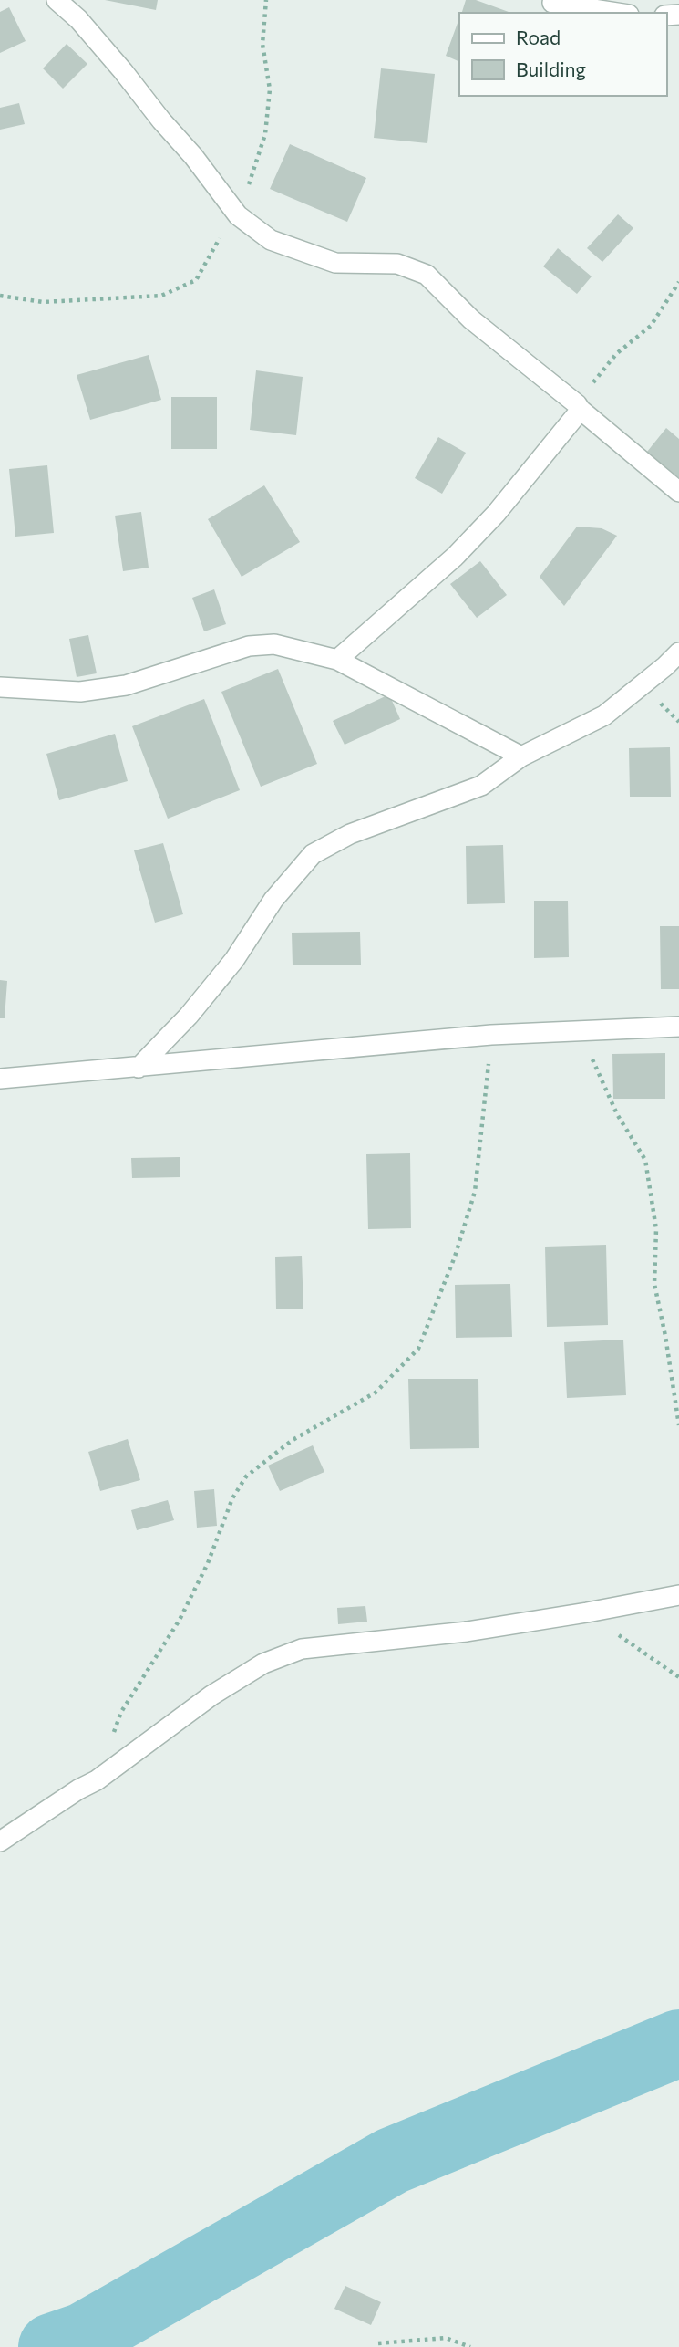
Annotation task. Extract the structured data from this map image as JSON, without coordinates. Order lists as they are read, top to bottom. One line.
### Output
{"legend":["Road","Building"]}
